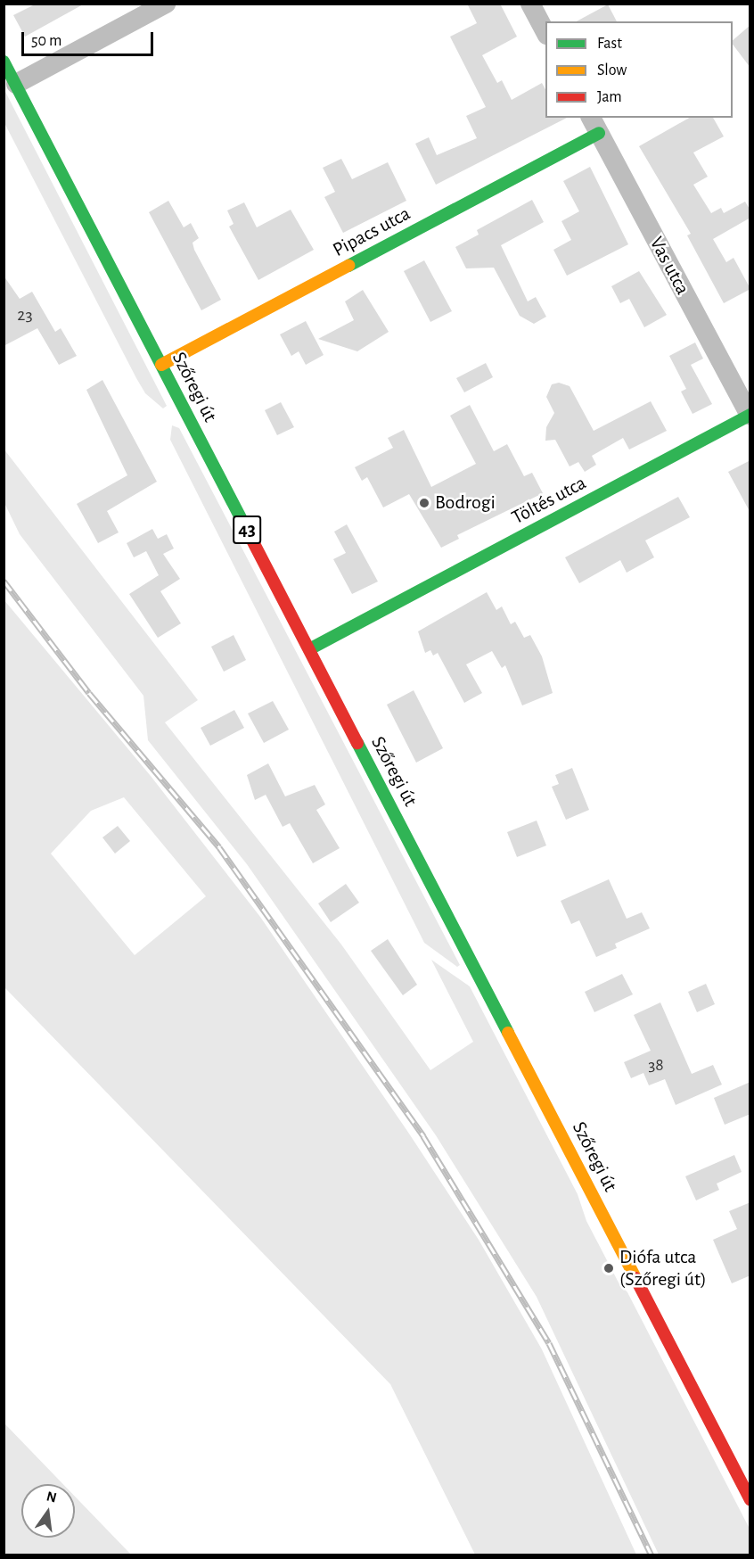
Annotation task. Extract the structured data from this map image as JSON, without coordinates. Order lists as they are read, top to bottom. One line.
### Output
{"streets":{"main road":["Pipacs utca","Szőregi út","Töltés utca","43"],"street":["Vas utca"]},"crossings":[["Pipacs utca","Vas utca"],["Pipacs utca","Szőregi út"],["Vas utca","Töltés utca"],["Szőregi út","Töltés utca"]],"places":["Bodrogi","Diófa utca (Szőregi út)"],"house_numbers":["23","38"],"legend":["Fast","Slow","Jam"],"scale_bar":"50 m","north":"top"}
